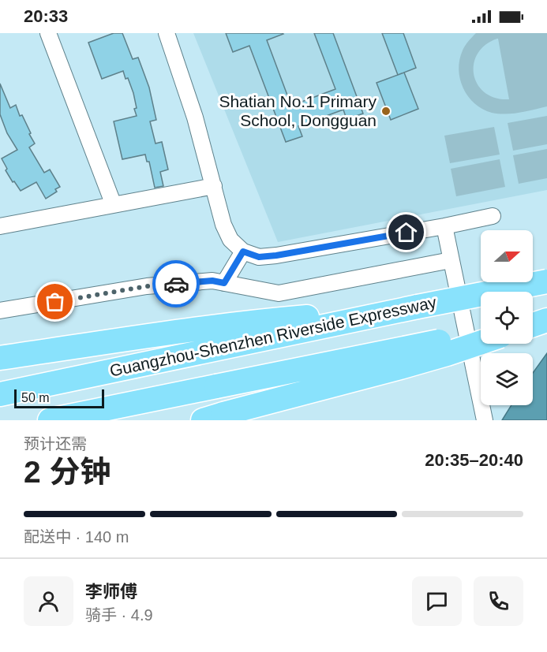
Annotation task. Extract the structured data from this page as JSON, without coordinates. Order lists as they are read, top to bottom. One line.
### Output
{"streets":{"highway":["Guangzhou-Shenzhen Riverside Expressway"]},"places":["Shatian No.1 Primary School, Dongguan"],"scale_bar":"50 m","north":"right","page":{"status":"20:33","scale":"50 m","heading":["2 分钟","预计还需","20:35–20:40"],"panel":["李师傅","骑手 · 4.9"],"bar":"配送中 · 140 m"}}
